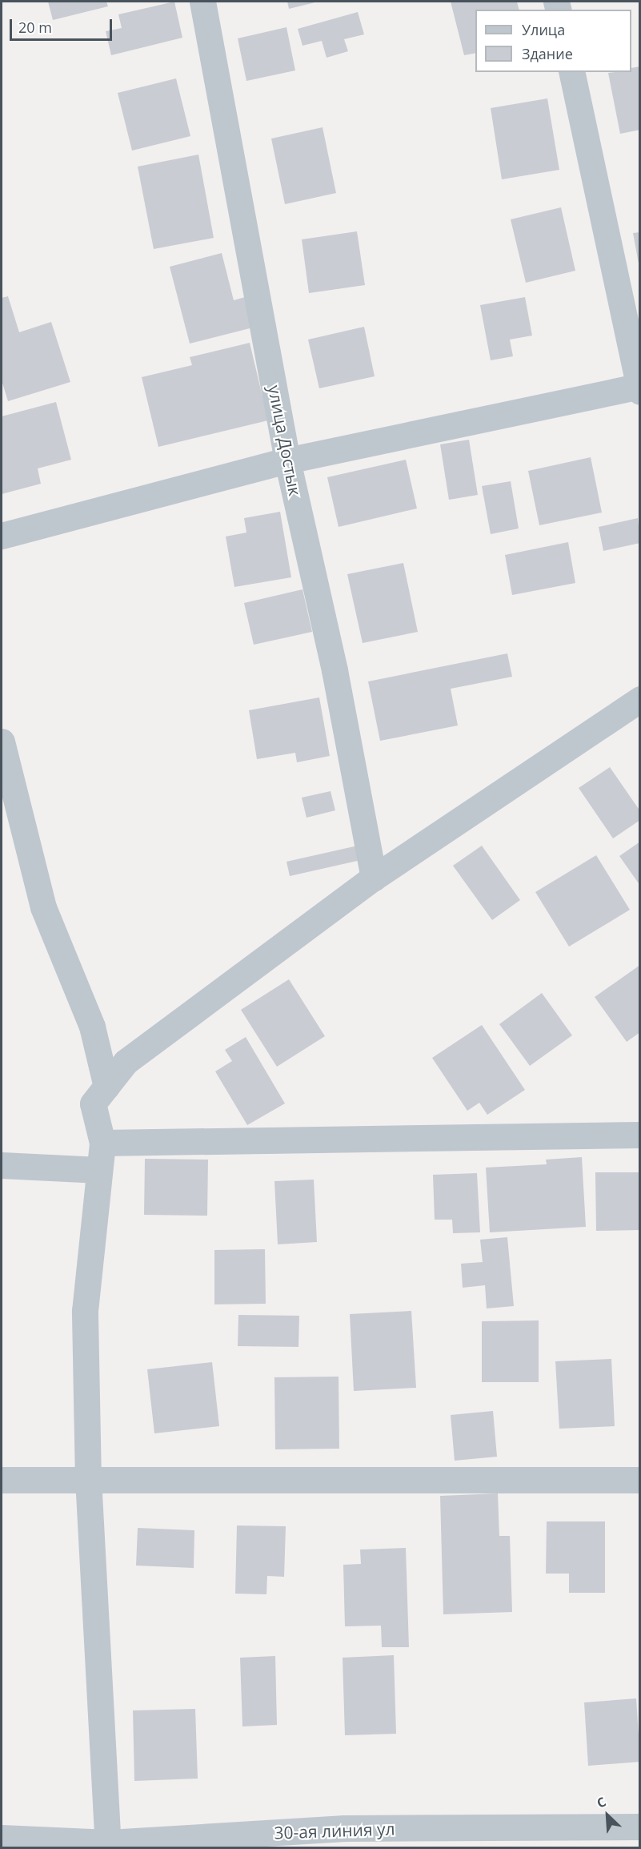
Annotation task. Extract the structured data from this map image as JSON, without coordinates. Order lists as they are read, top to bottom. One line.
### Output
{"streets":{"street":["улица Достык","30-ая линия ул"]},"legend":["Улица","Здание"],"scale_bar":"20 m","north":"top left"}
